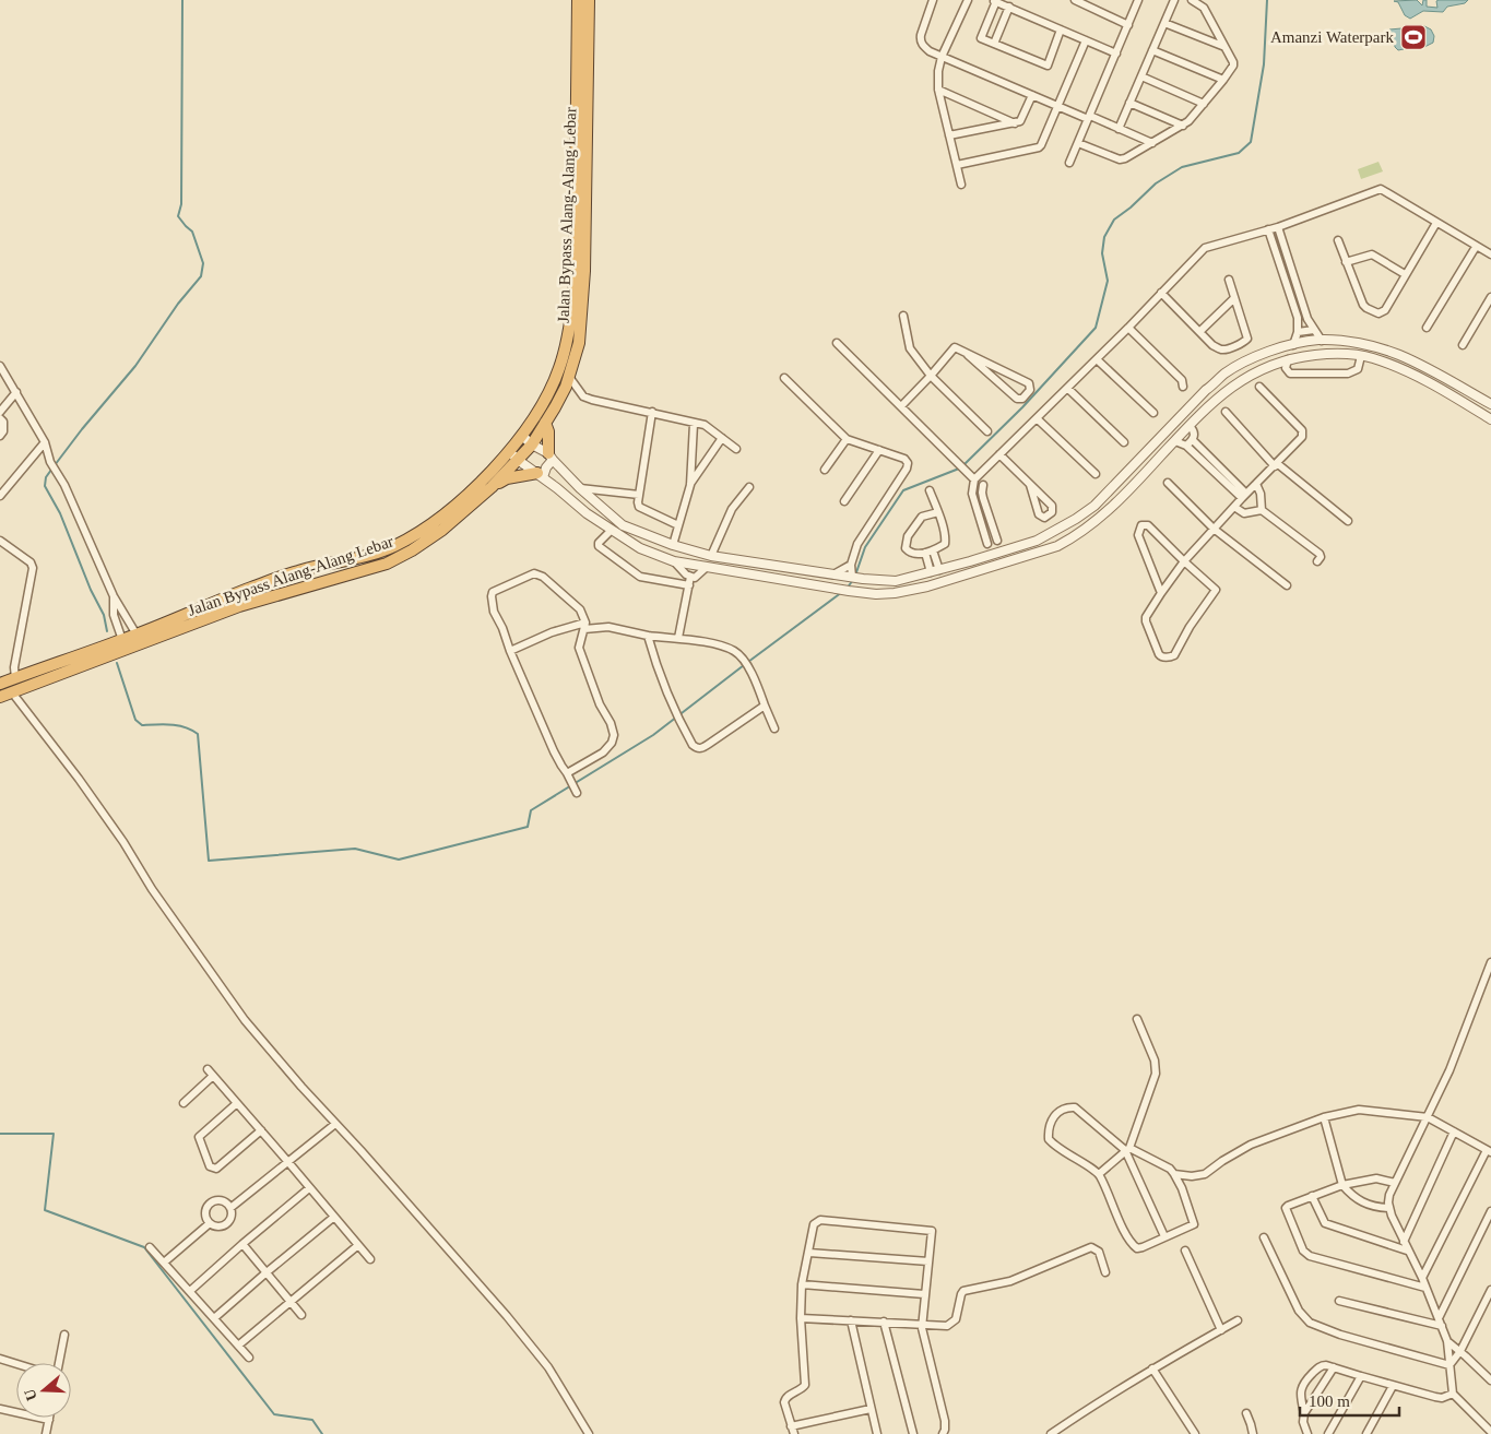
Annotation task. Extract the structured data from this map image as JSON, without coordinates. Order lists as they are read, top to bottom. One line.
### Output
{"streets":{"highway":["Jalan Bypass Alang-Alang Lebar"]},"places":{"sports":["Amanzi Waterpark"]},"scale_bar":"100 m","north":"left"}
